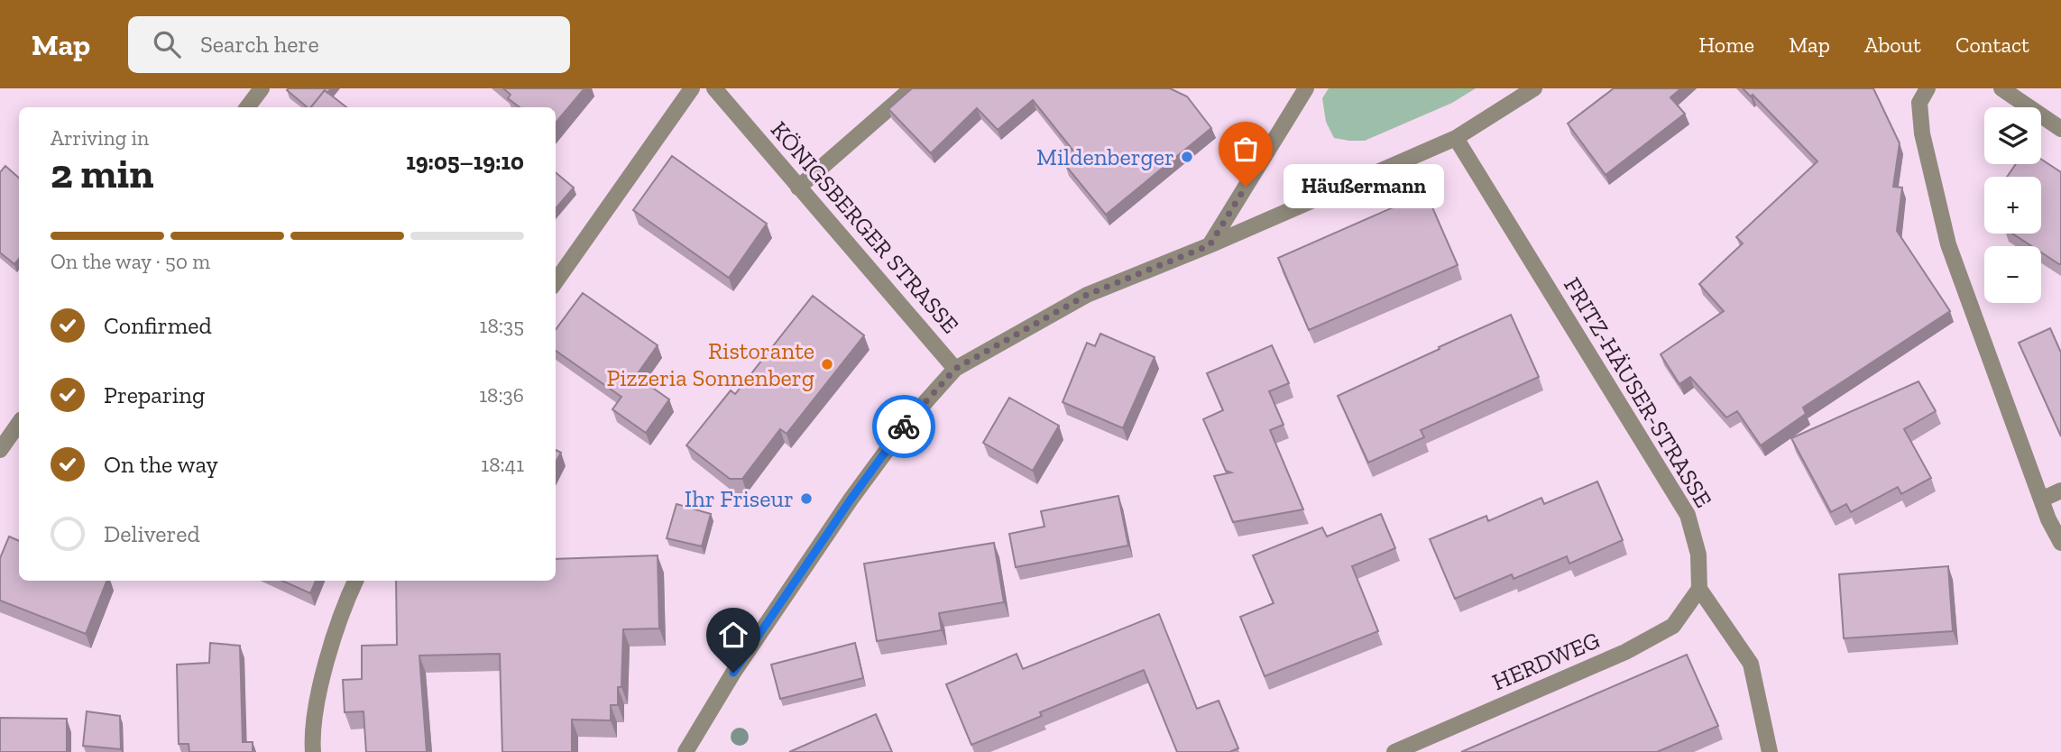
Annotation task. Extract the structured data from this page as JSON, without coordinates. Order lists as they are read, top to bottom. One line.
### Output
{"streets":{"street":["KÖNIGSBERGER STRASSE","FRITZ-HÄUSER-STRASSE","HERDWEG"]},"crossings":[["FRITZ-HÄUSER-STRASSE","HERDWEG"]],"places":["Mildenberger","Häußermann","Ristorante Pizzeria Sonnenberg","Ihr Friseur"],"page":{"header":"Map","search":"Search here","nav":["Home","Map","About","Contact"],"map_buttons":["+","−"],"heading":["2 min","Arriving in","19:05–19:10"],"bubble":"Häußermann","bar":"On the way · 50 m","list":[["Confirmed","18:35"],["Preparing","18:36"],["On the way","18:41"],"Delivered"]}}
